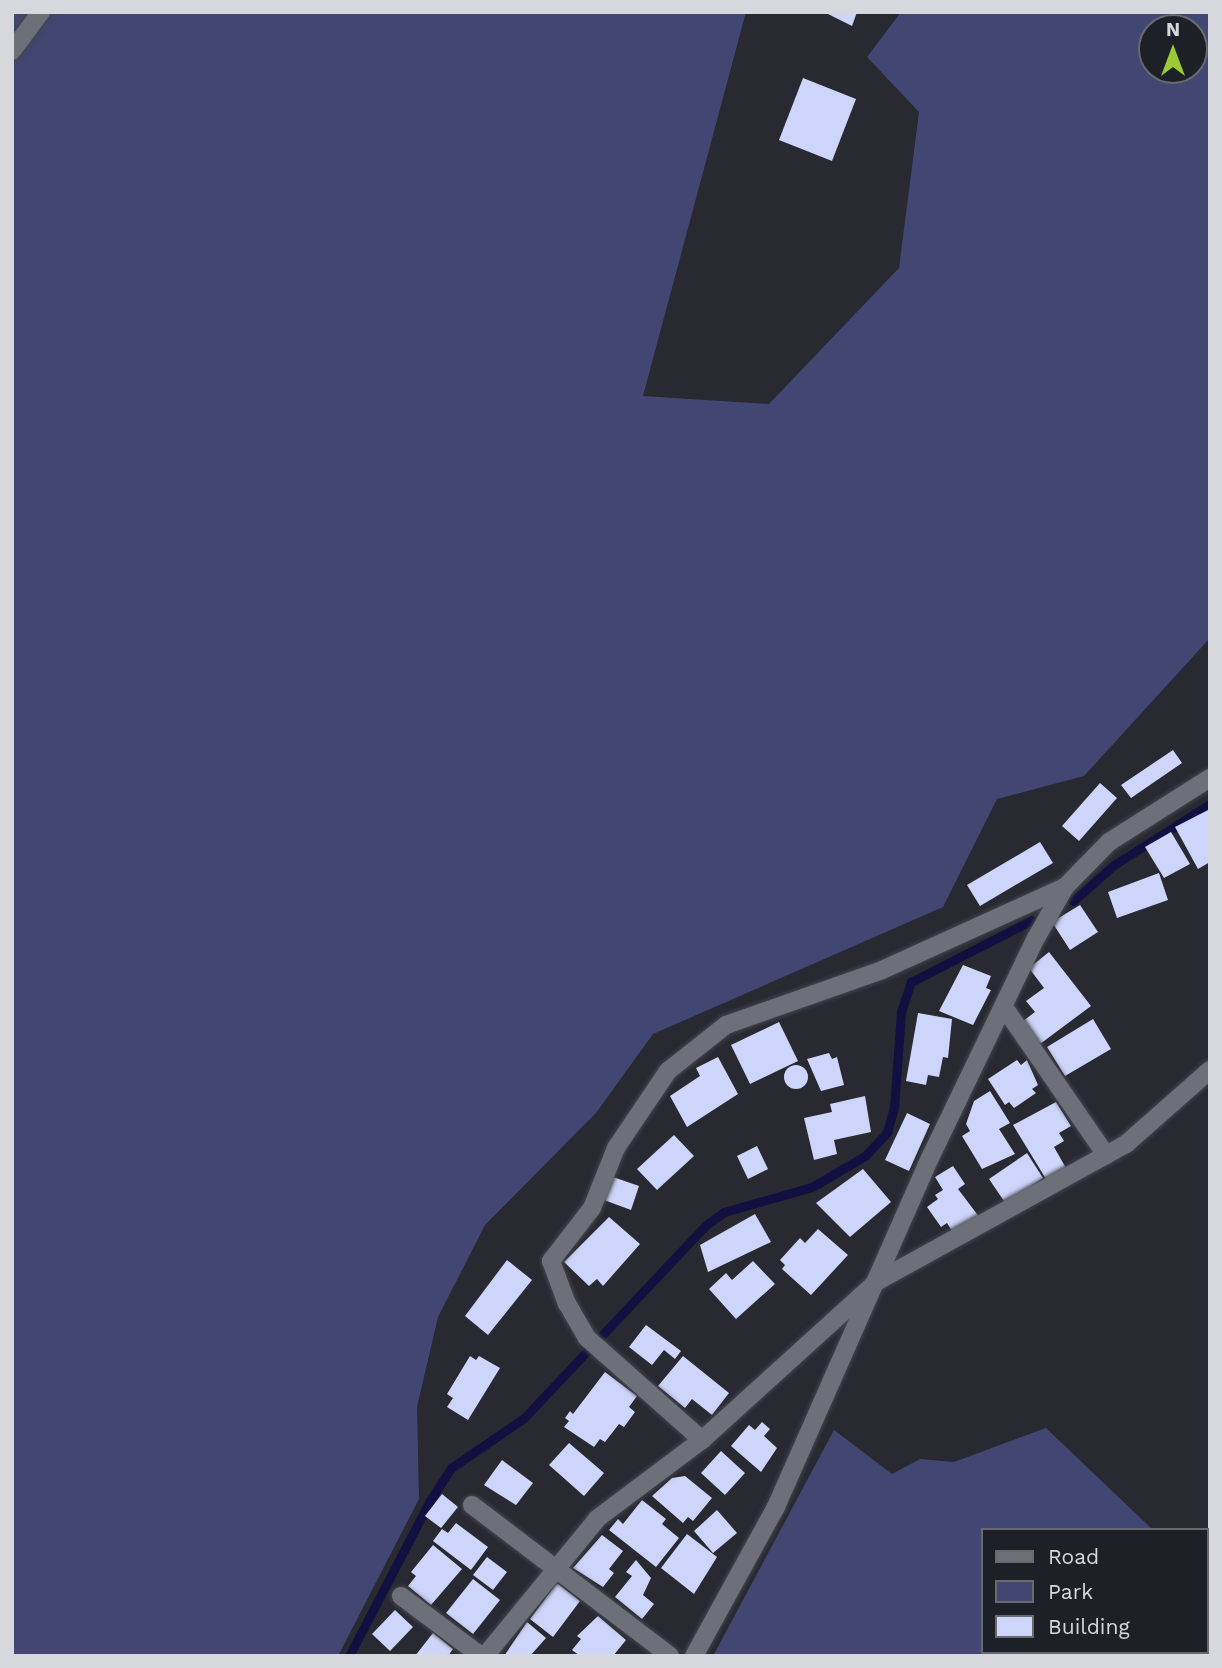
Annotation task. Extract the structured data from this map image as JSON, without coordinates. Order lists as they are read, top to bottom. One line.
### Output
{"legend":["Road","Park","Building"],"north":"top"}
